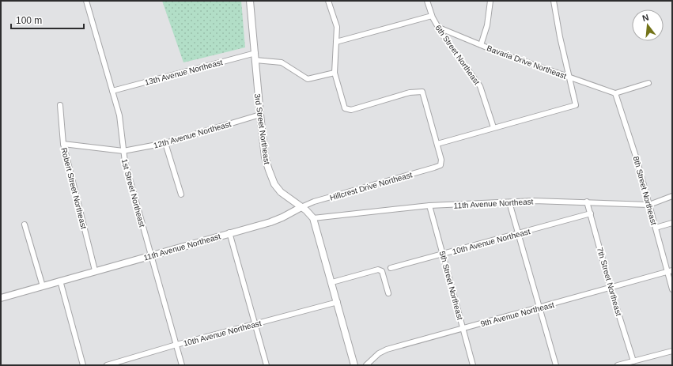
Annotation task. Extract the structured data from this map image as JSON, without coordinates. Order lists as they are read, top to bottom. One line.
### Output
{"streets":{"street":["6th Street Northeast","Bavaria Drive Northeast","13th Avenue Northeast","3rd Street Northeast","12th Avenue Northeast","Hillcrest Drive Northeast","Robert Street Northeast","8th Street Northeast","1st Street Northeast","11th Avenue Northeast","10th Avenue Northeast","7th Street Northeast","5th Street Northeast","9th Avenue Northeast"]},"crossings":[["6th Street Northeast","Bavaria Drive Northeast"],["Bavaria Drive Northeast","8th Street Northeast"],["13th Avenue Northeast","3rd Street Northeast"],["13th Avenue Northeast","1st Street Northeast"],["3rd Street Northeast","12th Avenue Northeast"],["3rd Street Northeast","Hillcrest Drive Northeast"],["3rd Street Northeast","11th Avenue Northeast"],["3rd Street Northeast","10th Avenue Northeast"],["12th Avenue Northeast","Robert Street Northeast"],["12th Avenue Northeast","1st Street Northeast"],["Hillcrest Drive Northeast","11th Avenue Northeast"],["Robert Street Northeast","11th Avenue Northeast"],["8th Street Northeast","11th Avenue Northeast"],["8th Street Northeast","9th Avenue Northeast"],["1st Street Northeast","11th Avenue Northeast"],["1st Street Northeast","10th Avenue Northeast"],["11th Avenue Northeast","7th Street Northeast"],["11th Avenue Northeast","5th Street Northeast"],["10th Avenue Northeast","7th Street Northeast"],["10th Avenue Northeast","5th Street Northeast"],["7th Street Northeast","9th Avenue Northeast"],["5th Street Northeast","9th Avenue Northeast"]],"scale_bar":"100 m","north":"top"}
